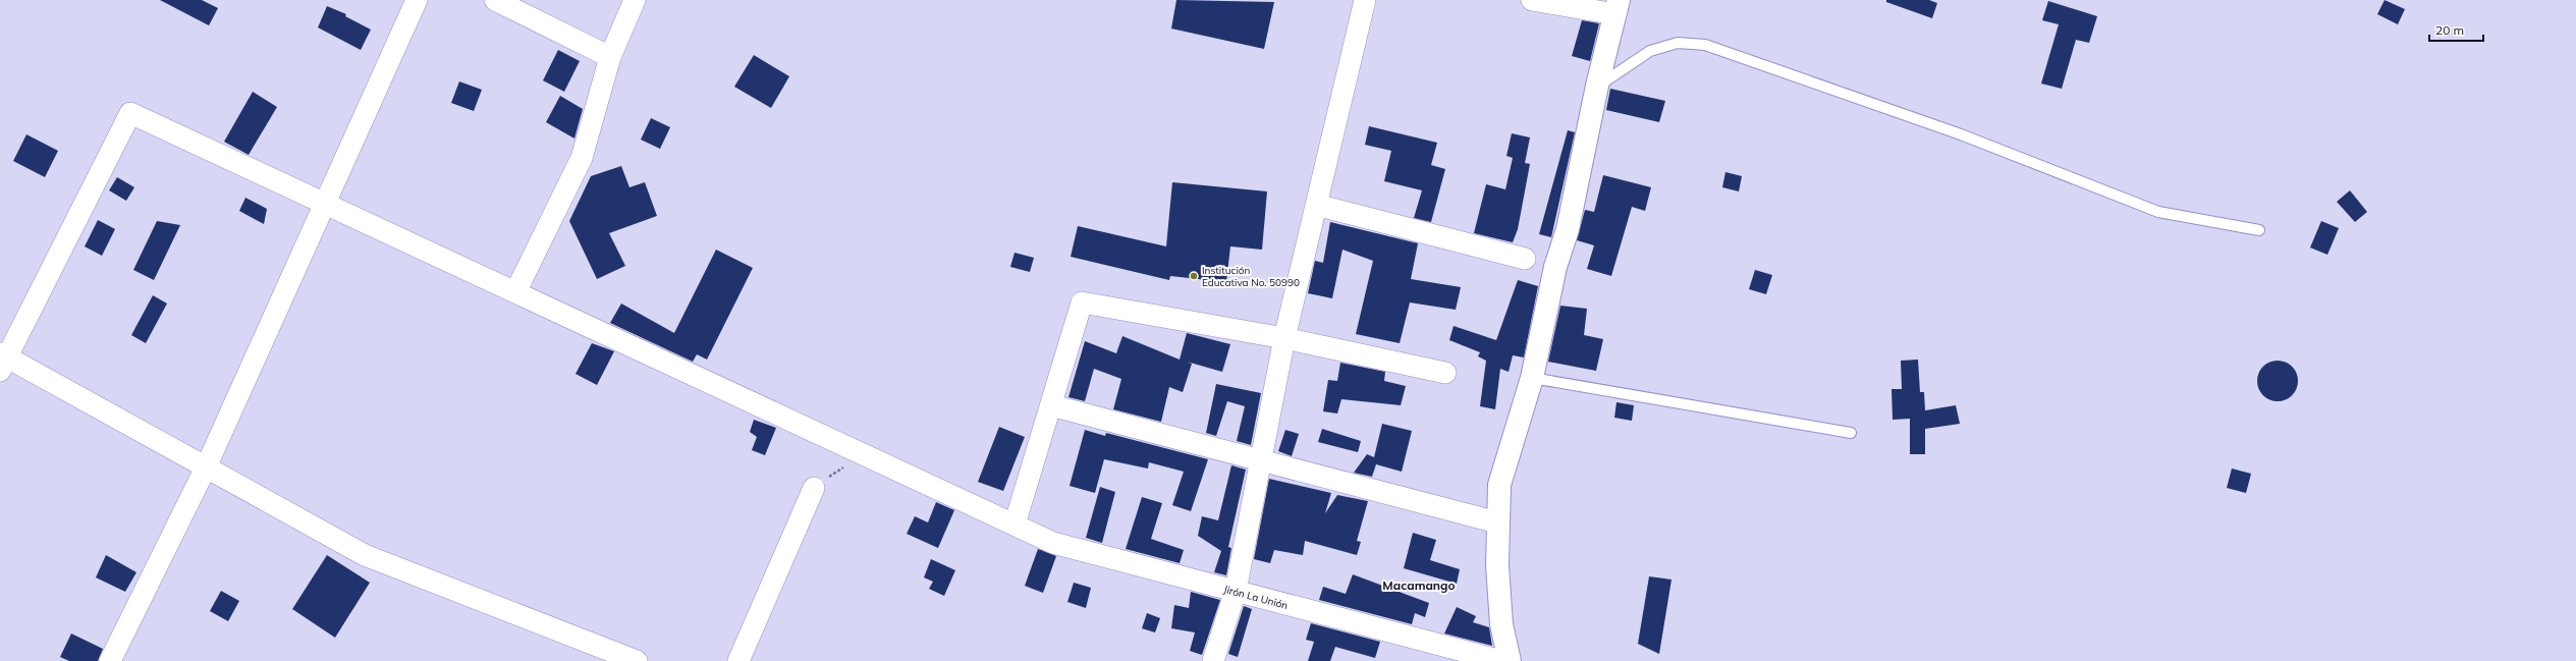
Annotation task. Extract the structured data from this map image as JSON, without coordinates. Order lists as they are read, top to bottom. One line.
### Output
{"streets":{"street":["Jirón La Unión"]},"districts":["Macamango"],"places":["Institución Educativa No. 50990"],"scale_bar":"20 m"}
